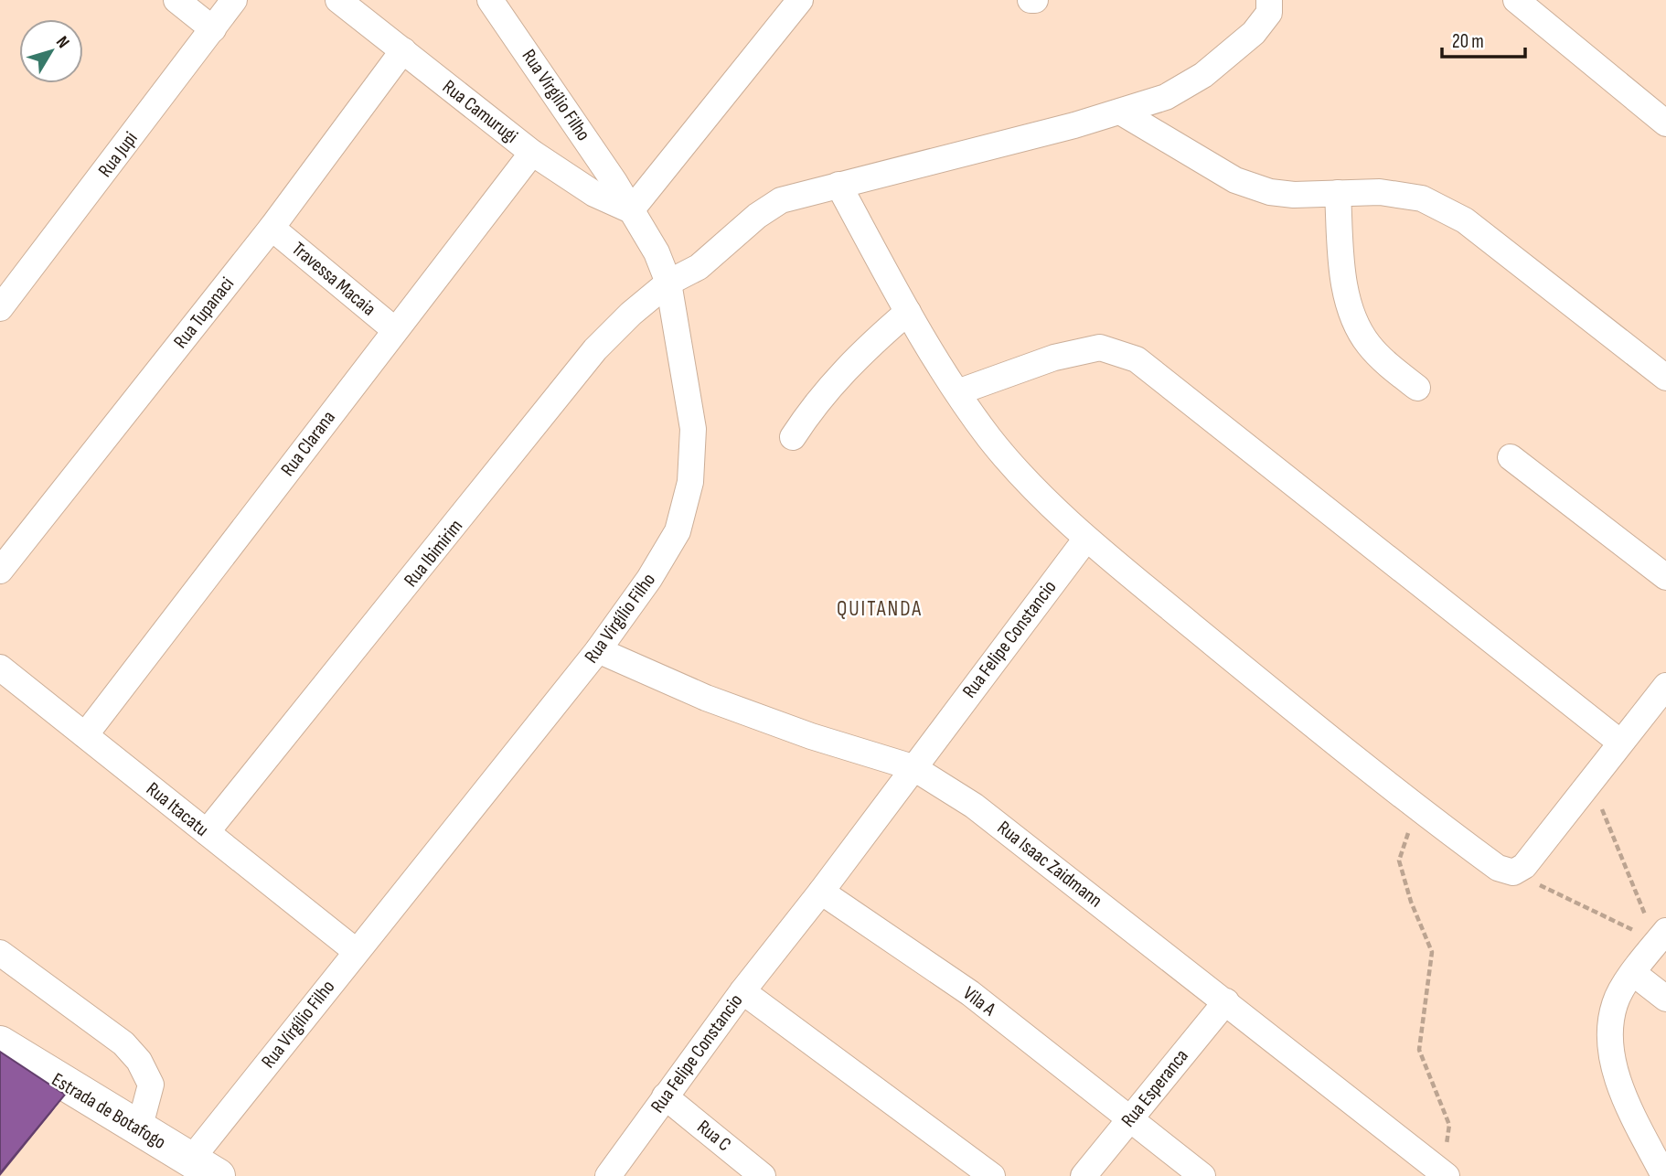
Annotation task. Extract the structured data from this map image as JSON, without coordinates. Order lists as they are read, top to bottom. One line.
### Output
{"streets":{"main road":["Estrada de Botafogo"],"street":["Rua Virgílio Filho","Rua Camurugi","Rua Jupi","Travessa Macaia","Rua Tupanaci","Rua Clarana","Rua Ibimirim","Rua Felipe Constancio","Rua Itacatu","Rua Isaac Zaidmann","Vila A","Rua Esperanca","Rua C"]},"crossings":[["Rua Virgílio Filho","Rua Camurugi"],["Rua Virgílio Filho","Rua Ibimirim"],["Rua Virgílio Filho","Rua Itacatu"],["Rua Virgílio Filho","Rua Isaac Zaidmann"],["Rua Virgílio Filho","Estrada de Botafogo"],["Rua Camurugi","Rua Tupanaci"],["Rua Camurugi","Rua Clarana"],["Travessa Macaia","Rua Tupanaci"],["Travessa Macaia","Rua Clarana"],["Rua Clarana","Rua Itacatu"],["Rua Ibimirim","Rua Itacatu"],["Rua Felipe Constancio","Rua Isaac Zaidmann"],["Rua Felipe Constancio","Vila A"],["Rua Felipe Constancio","Rua C"],["Rua Isaac Zaidmann","Rua Esperanca"],["Vila A","Rua Esperanca"]],"districts":["QUITANDA"],"scale_bar":"20 m","north":"top right"}
